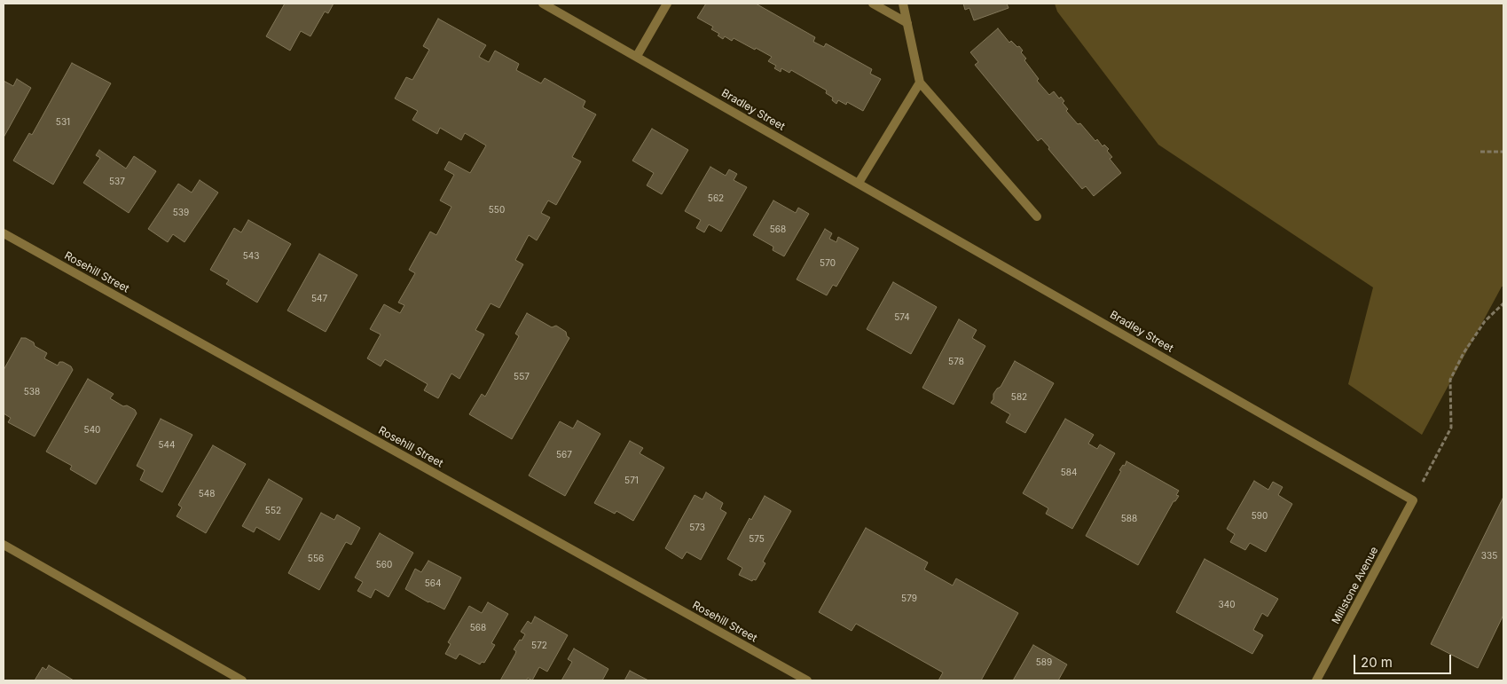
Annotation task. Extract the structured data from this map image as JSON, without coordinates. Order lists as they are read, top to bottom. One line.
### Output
{"streets":{"street":["Bradley Street","Rosehill Street","Millstone Avenue"]},"crossings":[["Bradley Street","Millstone Avenue"]],"house_numbers":["531","537","562","550","539","568","543","570","547","574","578","557","538","582","540","544","567","584","571","548","552","590","588","573","575","335","556","560","564","579","340","568","572","589"],"scale_bar":"20 m"}
